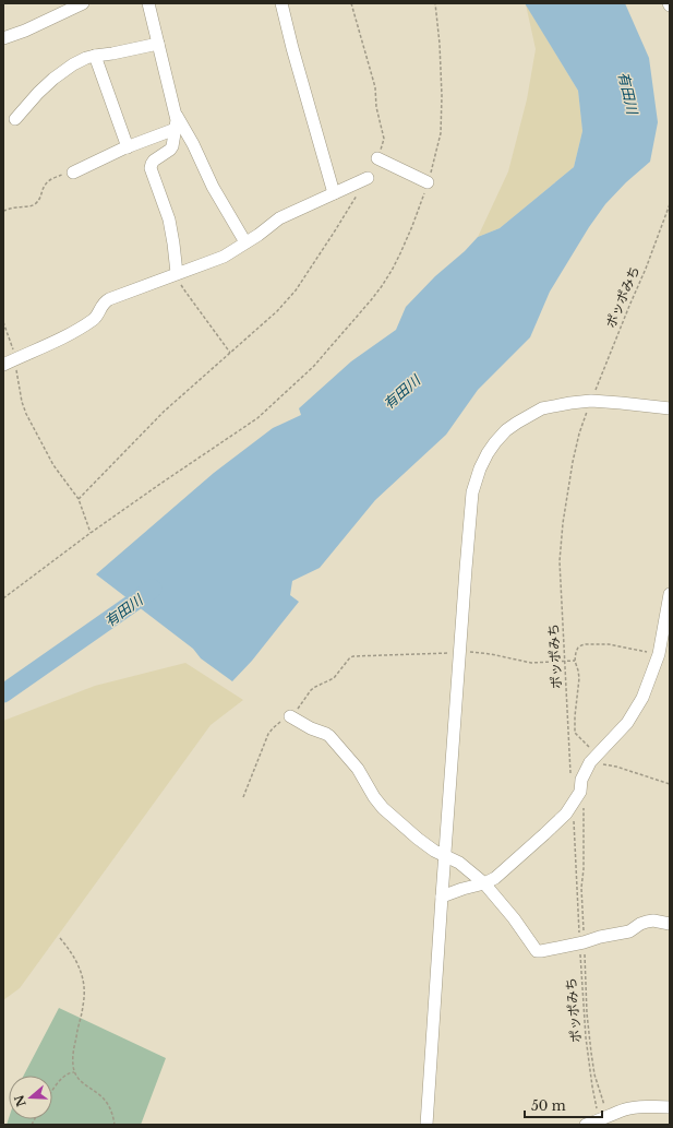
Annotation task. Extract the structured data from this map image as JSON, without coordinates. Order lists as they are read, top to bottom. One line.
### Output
{"streets":{"path":["ポッポみち"]},"water":["有田川"],"scale_bar":"50 m","north":"left"}
